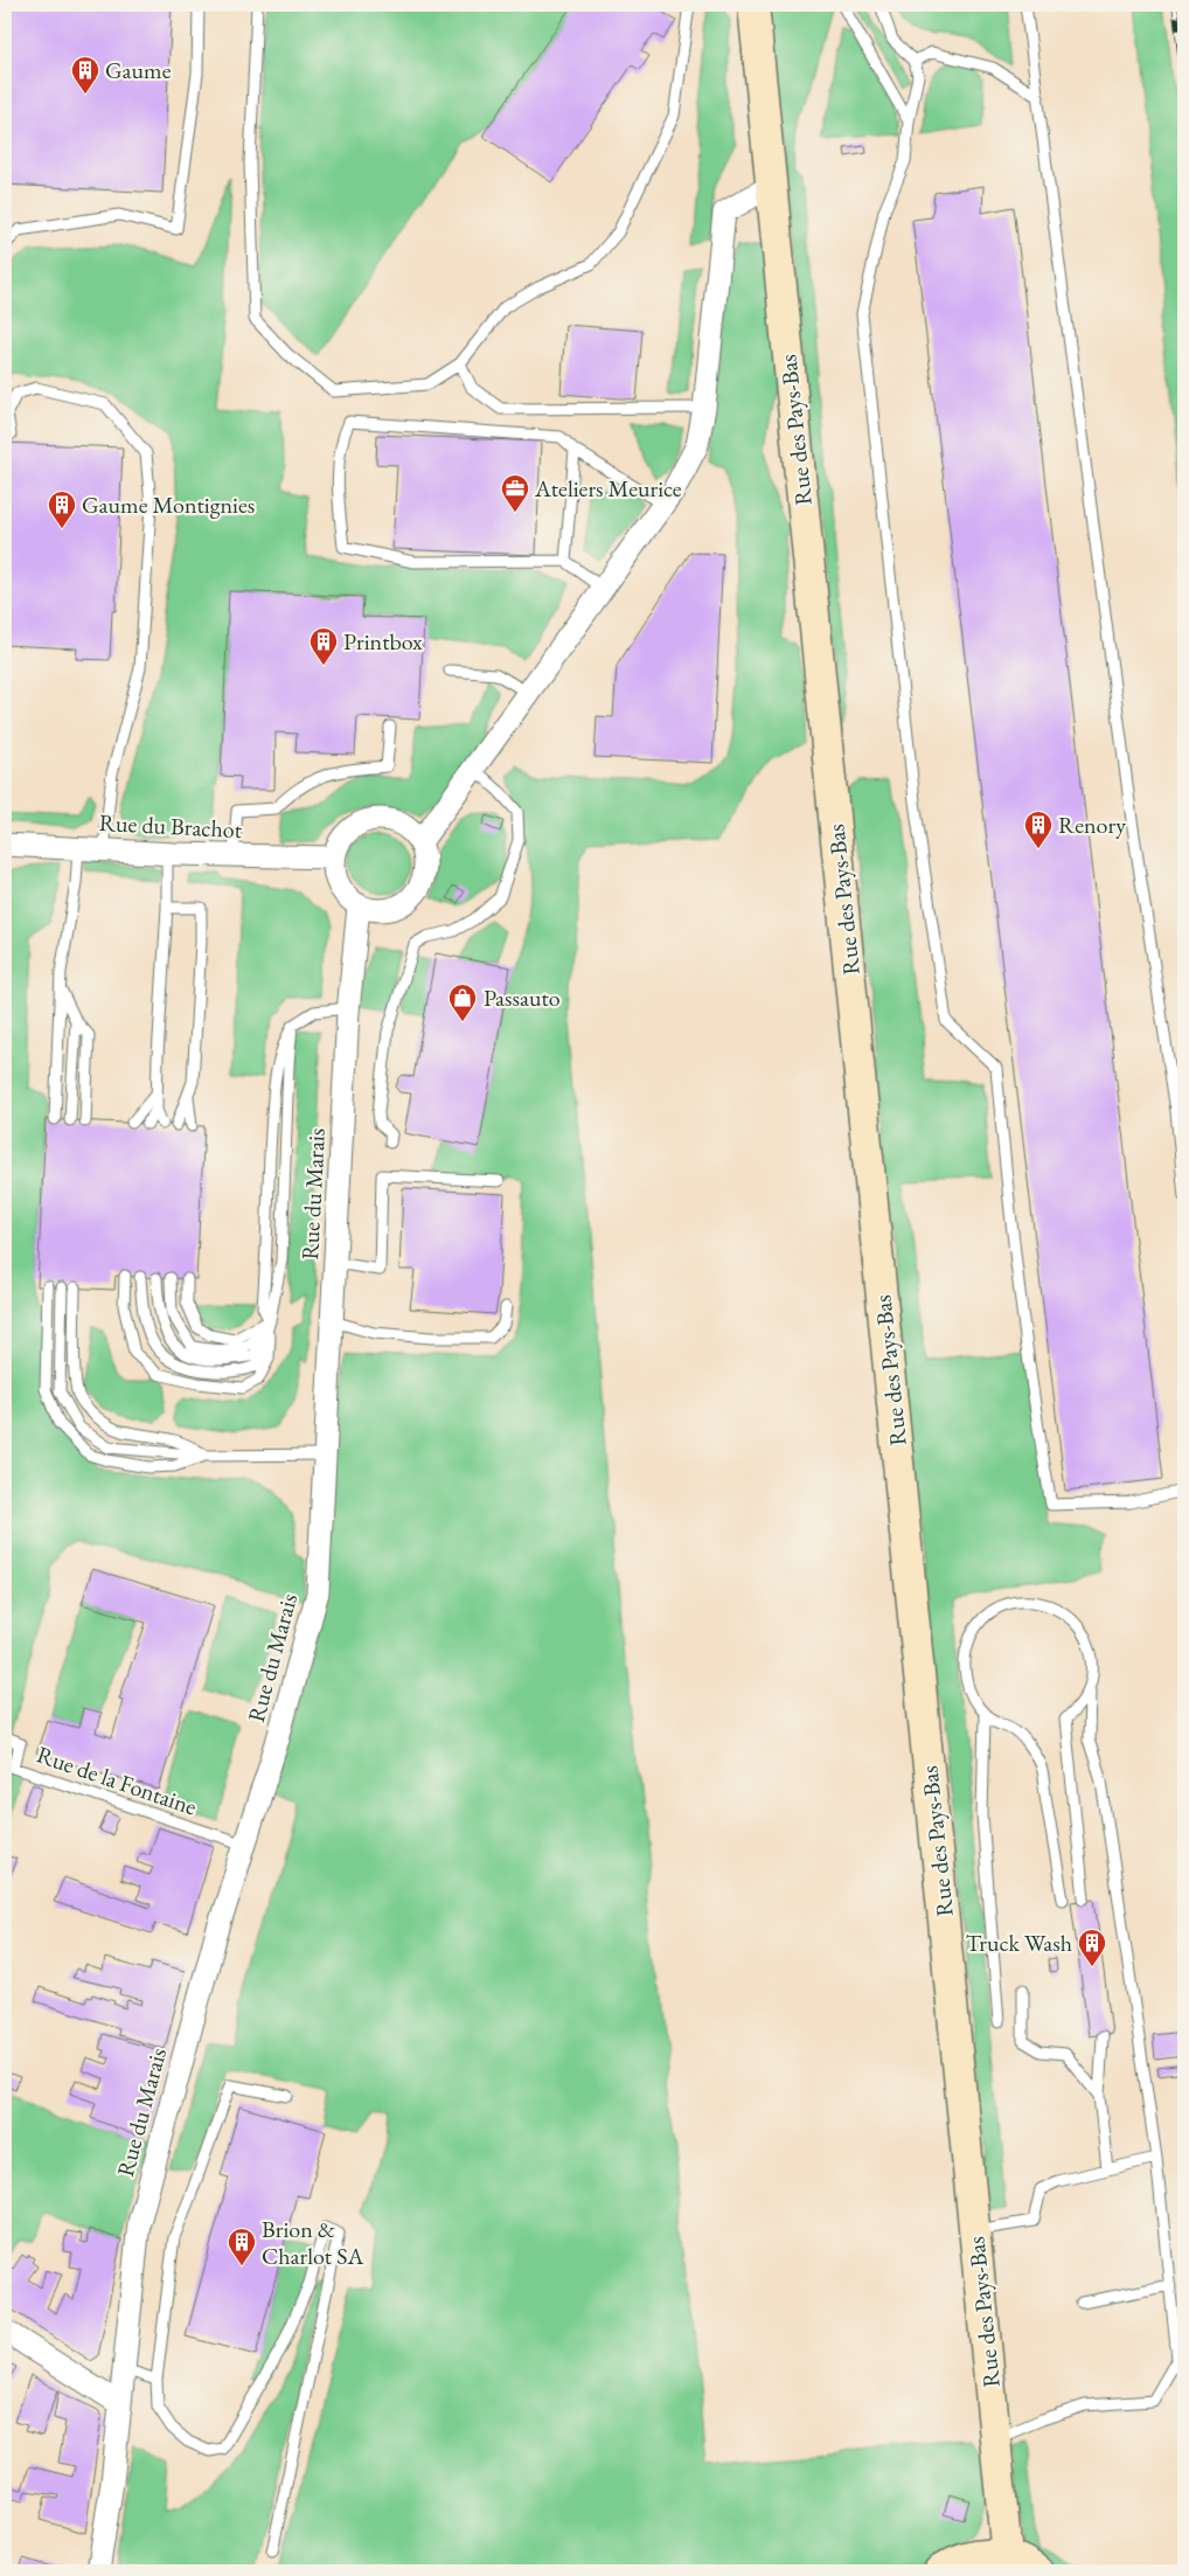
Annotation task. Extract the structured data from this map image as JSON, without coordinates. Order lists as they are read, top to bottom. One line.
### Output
{"streets":{"street":["Rue des Pays-Bas","Rue du Brachot","Rue du Marais"],"lane":["Rue de la Fontaine"]},"crossings":[["Rue du Brachot","Rue du Marais"],["Rue du Marais","Rue de la Fontaine"]],"places":{"building":["Gaume","Gaume Montignies","Printbox","Renory","Truck Wash","Brion & Charlot SA"],"office":["Ateliers Meurice"],"shop":["Passauto"]}}
